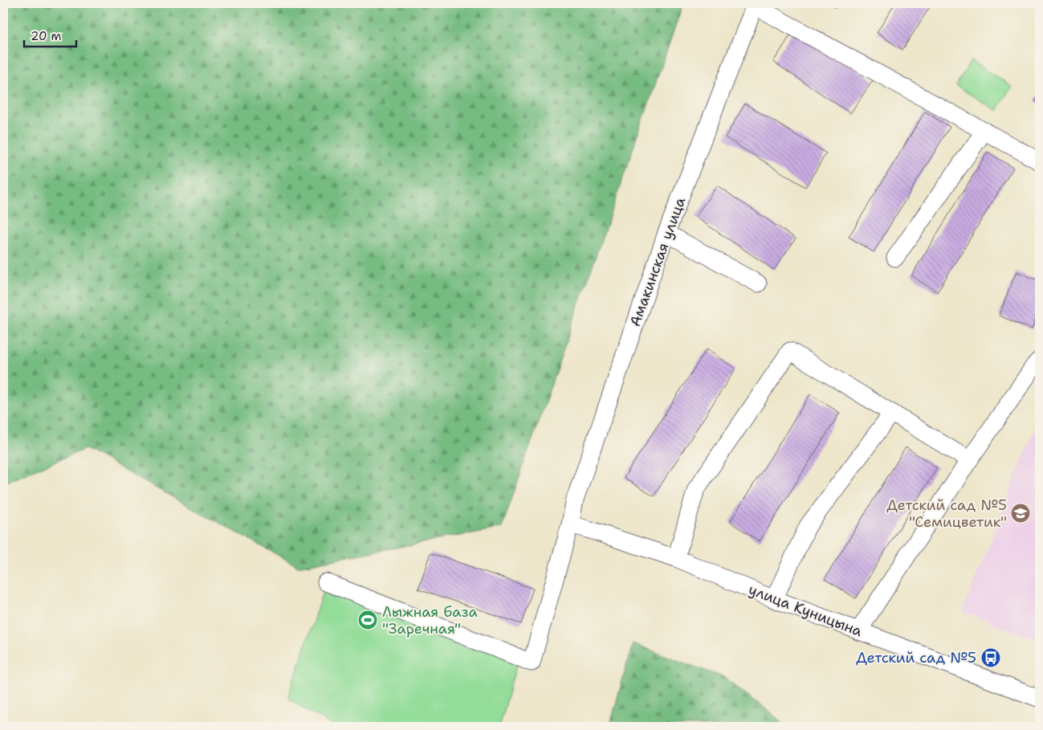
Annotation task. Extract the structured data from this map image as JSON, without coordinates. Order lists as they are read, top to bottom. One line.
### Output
{"streets":{"street":["Амакинская улица","улица Куницына"]},"crossings":[["Амакинская улица","улица Куницына"]],"places":{"school or university":["Детский сад №5 \"Семицветик\""],"sports":["Лыжная база \"Заречная\""],"bus stop":["Детский сад №5"]},"scale_bar":"20 m"}
